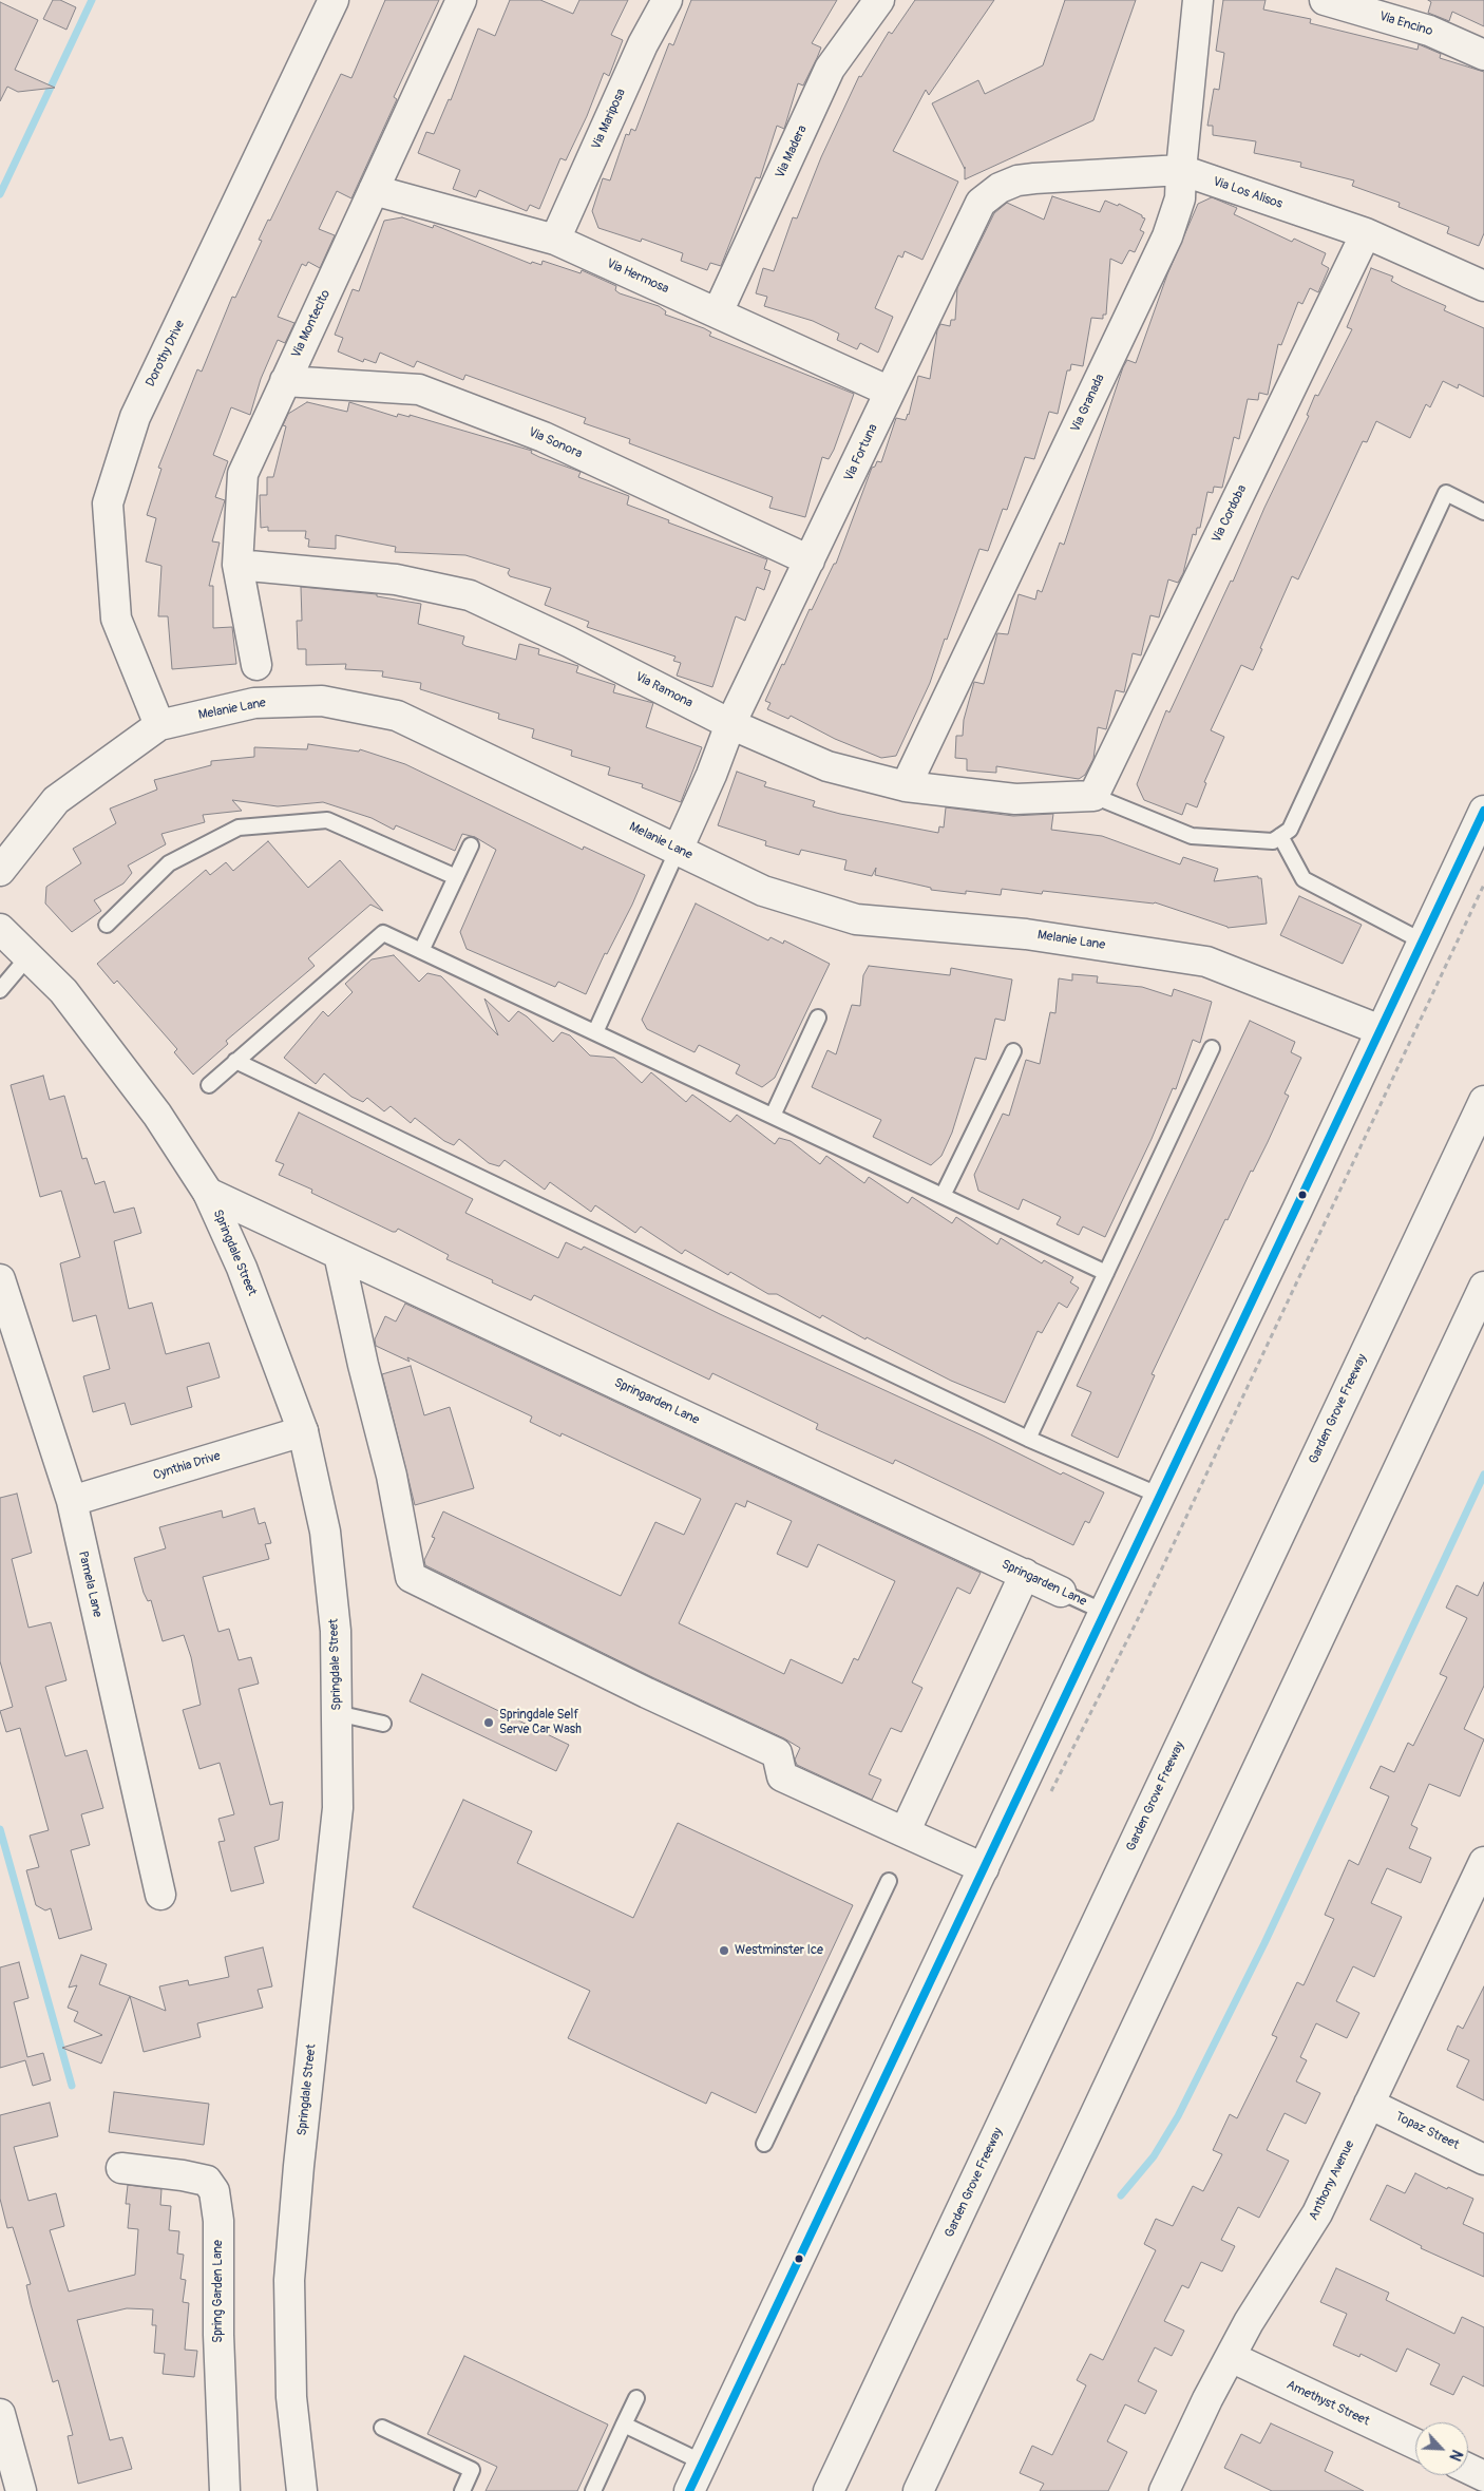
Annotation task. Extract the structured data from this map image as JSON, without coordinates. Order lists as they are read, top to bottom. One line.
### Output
{"streets":{"main road":["Via Encino","Via Mariposa","Via Madera","Via Los Alisos","Via Hermosa","Via Montecito","Dorothy Drive","Via Granada","Via Sonora","Via Fortuna","Via Cordoba","Via Ramona","Melanie Lane","Springdale Street","Springarden Lane","Garden Grove Freeway","Cynthia Drive","Pamela Lane","Topaz Street","Anthony Avenue","Spring Garden Lane","Amethyst Street"]},"crossings":[["Via Mariposa","Via Hermosa"],["Via Madera","Via Hermosa"],["Via Los Alisos","Via Granada"],["Via Los Alisos","Via Fortuna"],["Via Los Alisos","Via Cordoba"],["Via Hermosa","Via Montecito"],["Via Hermosa","Via Fortuna"],["Via Montecito","Via Sonora"],["Via Montecito","Via Ramona"],["Dorothy Drive","Melanie Lane"],["Via Granada","Via Ramona"],["Via Sonora","Via Fortuna"],["Via Fortuna","Via Ramona"],["Via Fortuna","Melanie Lane"],["Via Cordoba","Via Ramona"],["Springdale Street","Springarden Lane"],["Springdale Street","Cynthia Drive"],["Cynthia Drive","Pamela Lane"],["Topaz Street","Anthony Avenue"],["Anthony Avenue","Amethyst Street"]],"places":["Springdale Self Serve Car Wash","Westminster Ice"],"north":"bottom right"}
